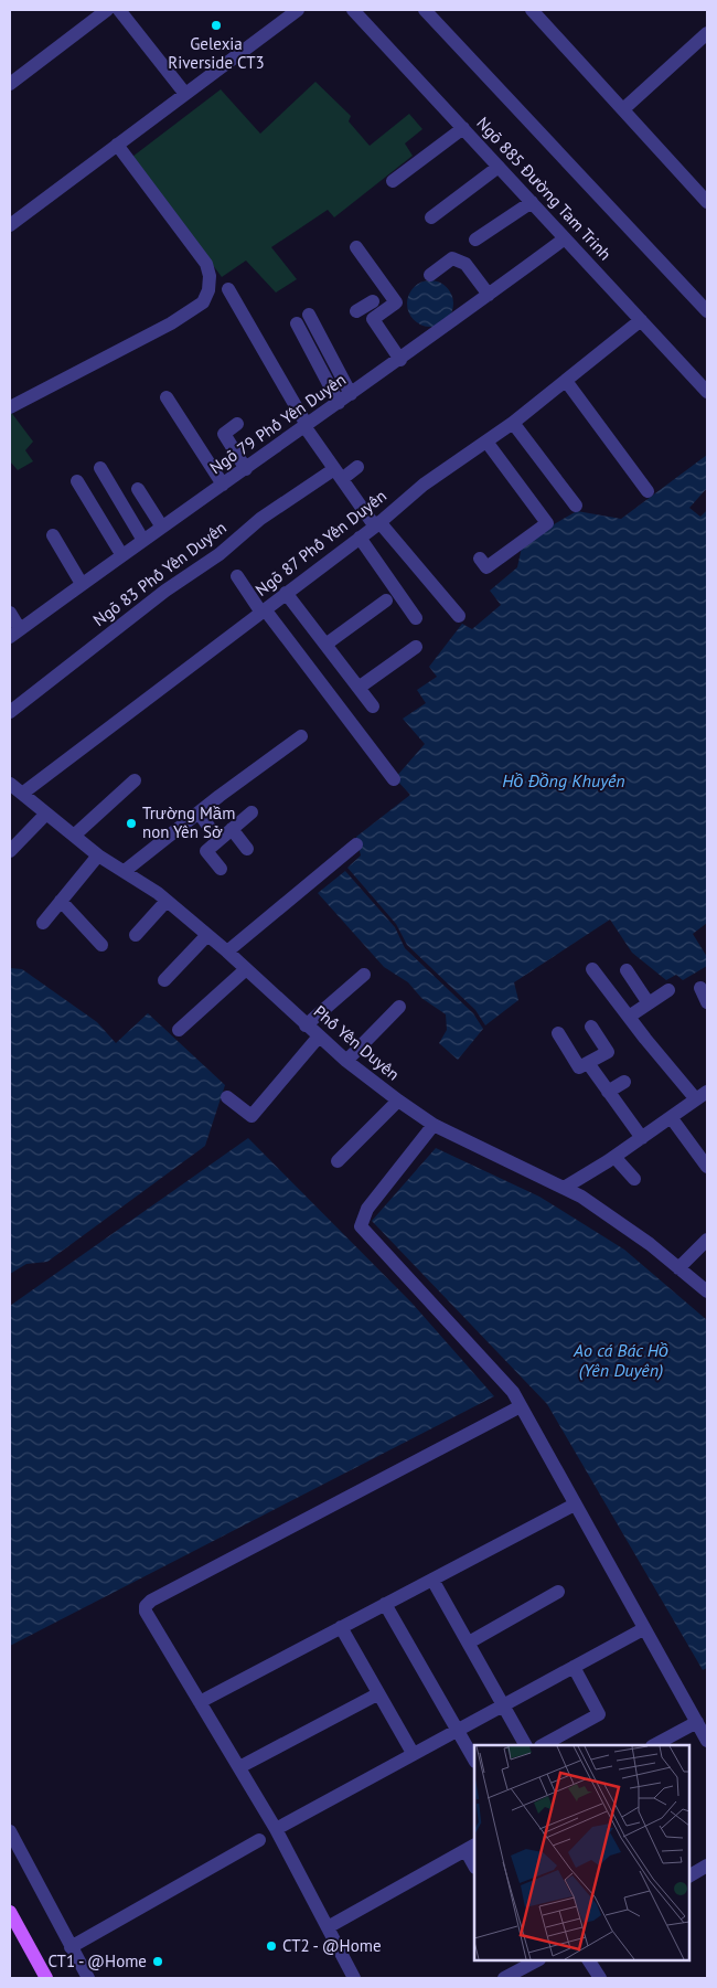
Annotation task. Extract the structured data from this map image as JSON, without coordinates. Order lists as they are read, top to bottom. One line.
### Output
{"streets":{"street":["Ngõ 885 Đường Tam Trinh","Ngõ 79 Phố Yên Duyên","Ngõ 87 Phố Yên Duyên","Ngõ 83 Phố Yên Duyên","Phố Yên Duyên"]},"crossings":[["Ngõ 885 Đường Tam Trinh","Ngõ 79 Phố Yên Duyên"],["Ngõ 885 Đường Tam Trinh","Ngõ 87 Phố Yên Duyên"],["Ngõ 87 Phố Yên Duyên","Phố Yên Duyên"]],"water":["Hồ Đồng Khuyến","Ao cá Bác Hồ (Yên Duyên)"],"places":["Gelexia Riverside CT3","Trường Mầm non Yên Sở","CT2 - @Home","CT1 - @Home"]}
